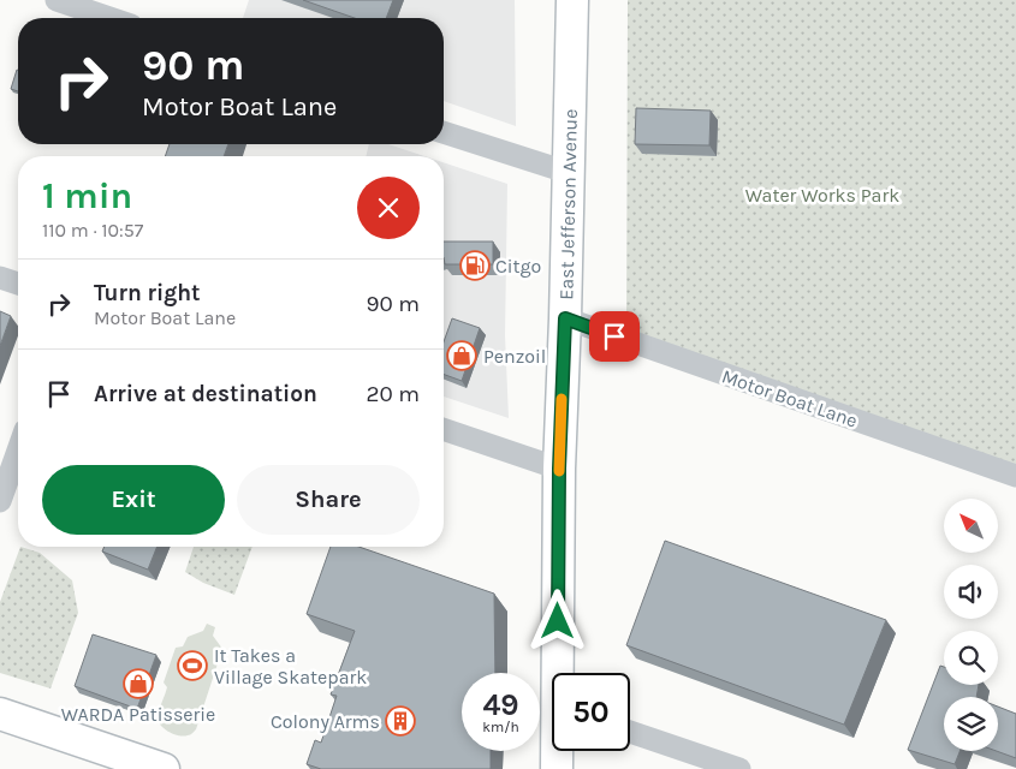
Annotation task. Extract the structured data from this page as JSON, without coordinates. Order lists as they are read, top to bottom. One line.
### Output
{"streets":{"main road":["East Jefferson Avenue"],"street":["Motor Boat Lane"]},"crossings":[["East Jefferson Avenue","Motor Boat Lane"]],"parks":["Water Works Park"],"places":{"fuel station":["Citgo"],"shop":["Penzoil","WARDA Patisserie"],"sports":["It Takes a Village Skatepark"],"building":["Colony Arms"]},"north":"top left","page":{"turn":["90 m","Motor Boat Lane"],"heading":["1 min","110 m · 10:57"],"list":[{"name":"Turn right","note":"Motor Boat Lane","value":"90 m"},{"name":"Arrive at destination","value":"20 m"}],"buttons":["Exit","Share"],"speed":"49 km/h","limit":"50"}}
